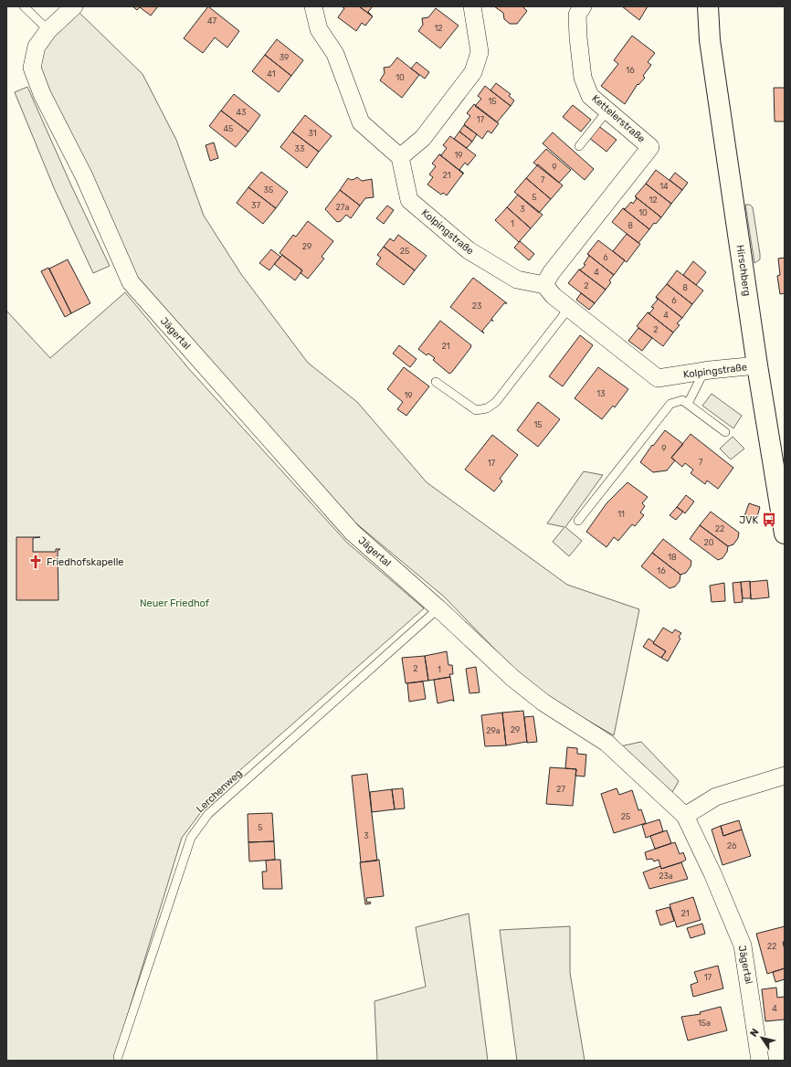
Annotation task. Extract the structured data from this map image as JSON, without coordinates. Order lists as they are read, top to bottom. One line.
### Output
{"streets":{"street":["Kettelerstraße","Kolpingstraße","Hirschberg","Jägertal"],"lane":["Lerchenweg"]},"crossings":[["Kettelerstraße","Kolpingstraße"],["Kolpingstraße","Hirschberg"],["Jägertal","Lerchenweg"]],"parks":["Neuer Friedhof"],"places":{"bus stop":["JVK"],"church":["Friedhofskapelle"]},"house_numbers":["47","12","39","16","41","10","15","43","17","45","31","33","19","9","21","7","14","35","5","12","37","27a","3","10","1","8","29","25","6","4","2","8","6","23","4","2","21","13","19","15","9","7","17","11","22","20","18","16","2","1","29","29a","27","25","5","3","26","23a","21","22","17","4","15a"],"north":"top left"}
